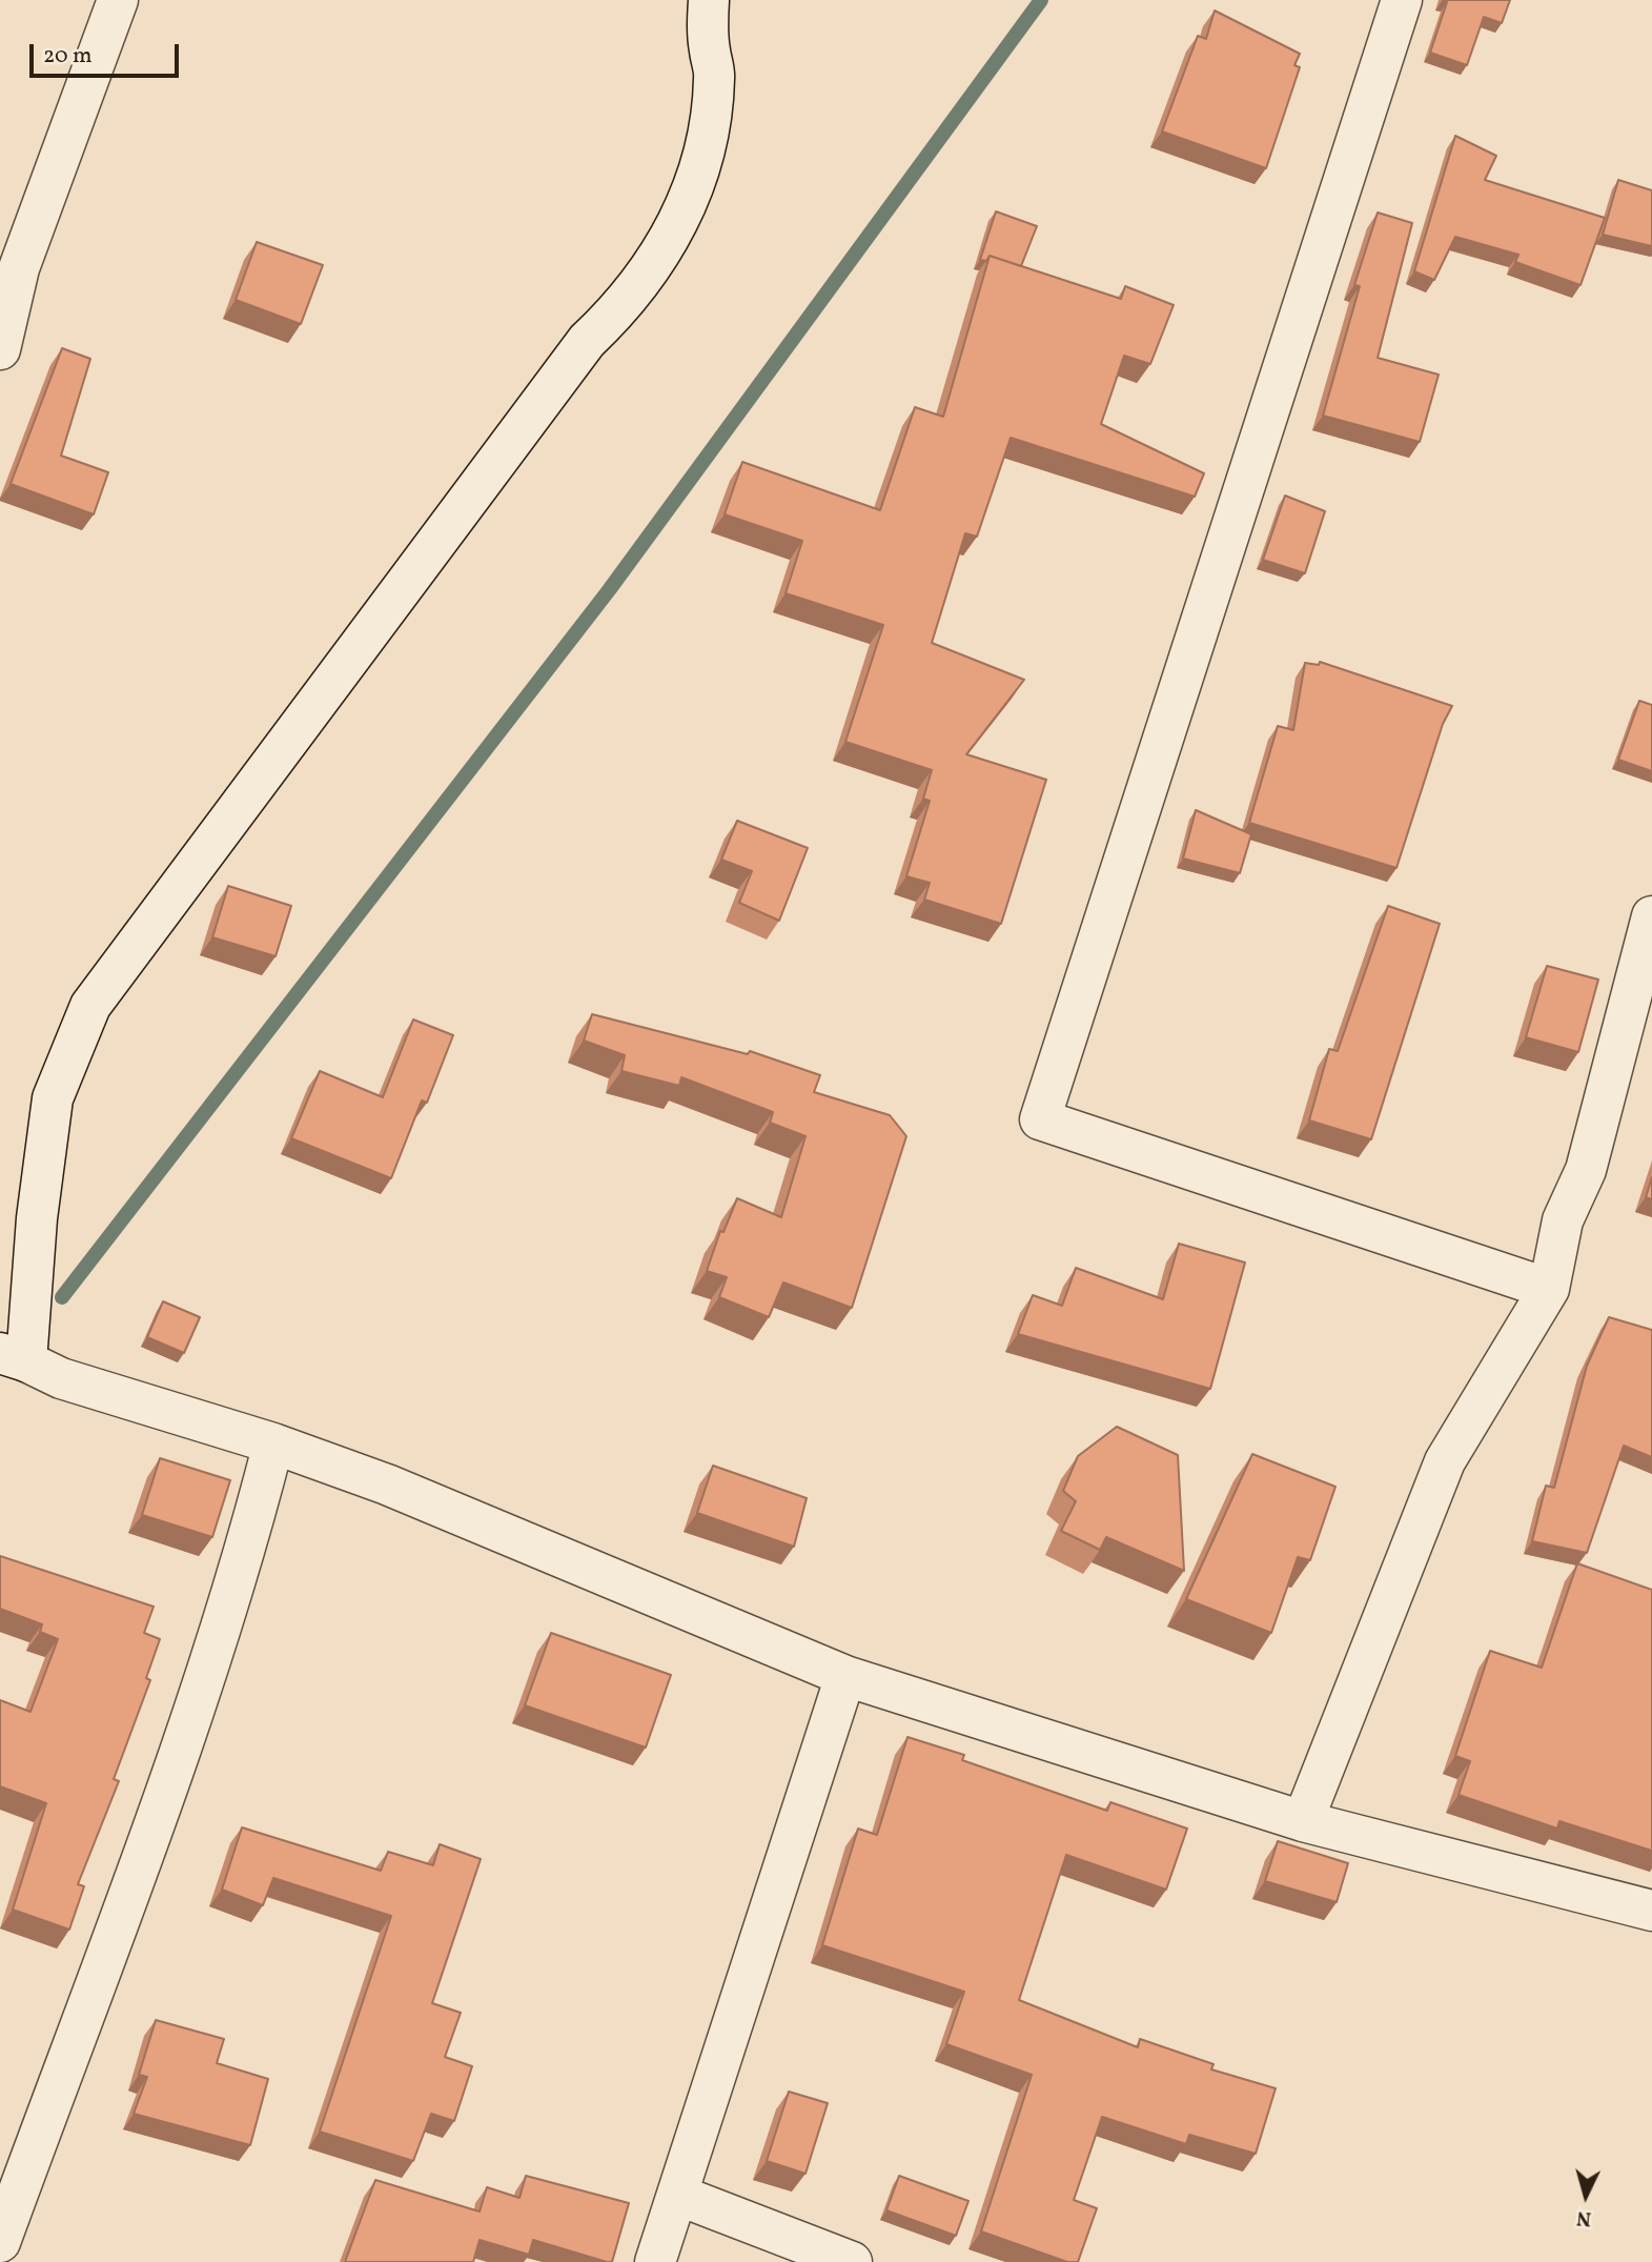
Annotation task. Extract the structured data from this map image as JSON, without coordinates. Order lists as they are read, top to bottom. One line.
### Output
{"scale_bar":"20 m","north":"bottom"}
